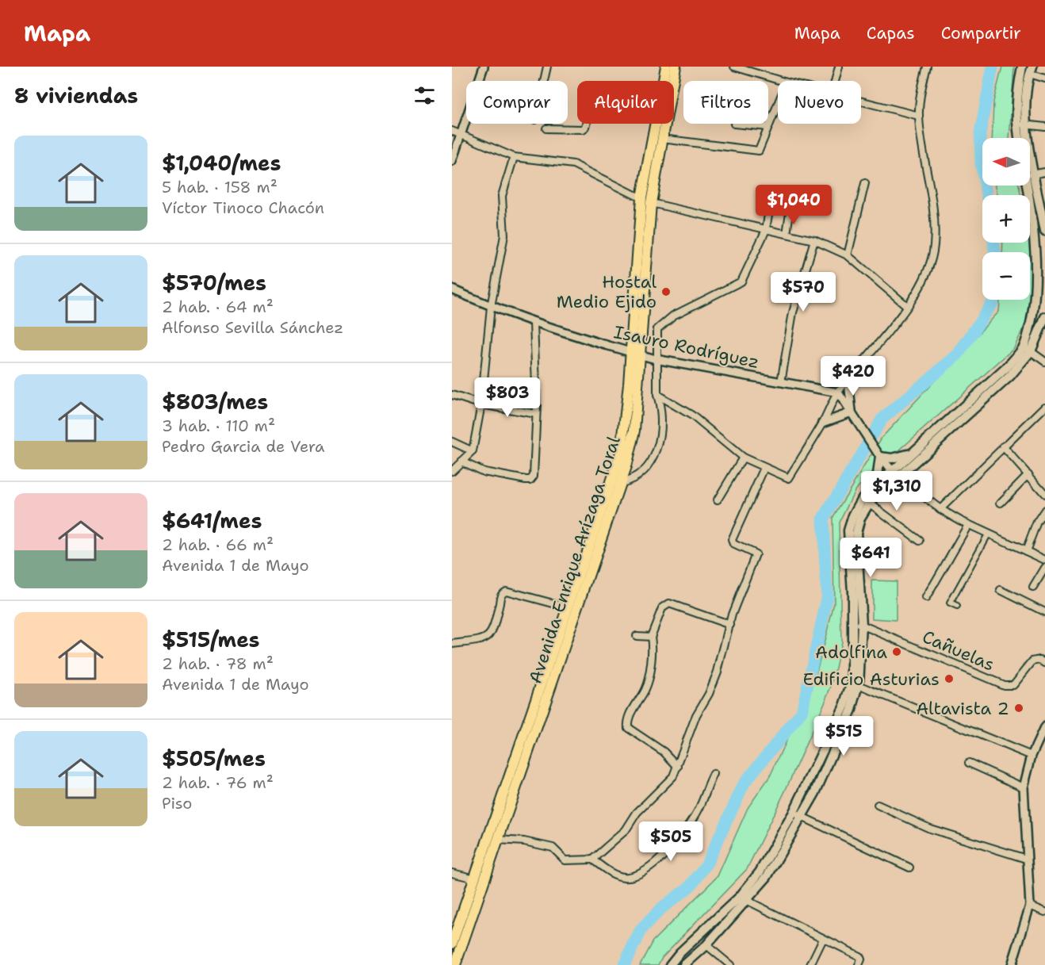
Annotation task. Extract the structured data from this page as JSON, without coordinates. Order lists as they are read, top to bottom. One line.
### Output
{"streets":{"main road":["Avenida Enrique Arízaga Toral"],"street":["Isauro Rodríguez","Cañuelas"]},"crossings":[["Isauro Rodríguez","Avenida Enrique Arízaga Toral"]],"places":["Hostal Medio Ejido","Adolfina","Edificio Asturias","Altavista 2"],"north":"left","page":{"header":"Mapa","nav":["Mapa","Capas","Compartir"],"heading":"8 viviendas","chip":["Comprar","Alquilar","Filtros","Nuevo"],"list":[{"name":"$1,040/mes","note":"5 hab. · 158 m² · Víctor Tinoco Chacón"},{"name":"$570/mes","note":"2 hab. · 64 m² · Alfonso Sevilla Sánchez"},{"name":"$803/mes","note":"3 hab. · 110 m² · Pedro Garcia de Vera"},{"name":"$641/mes","note":"2 hab. · 66 m² · Avenida 1 de Mayo"},{"name":"$515/mes","note":"2 hab. · 78 m² · Avenida 1 de Mayo"},{"name":"$505/mes","note":"2 hab. · 76 m² · Piso"}],"map_buttons":["+","−"],"price":["$1,040","$570","$420","$803","$1,310","$641","$515","$505"]}}
